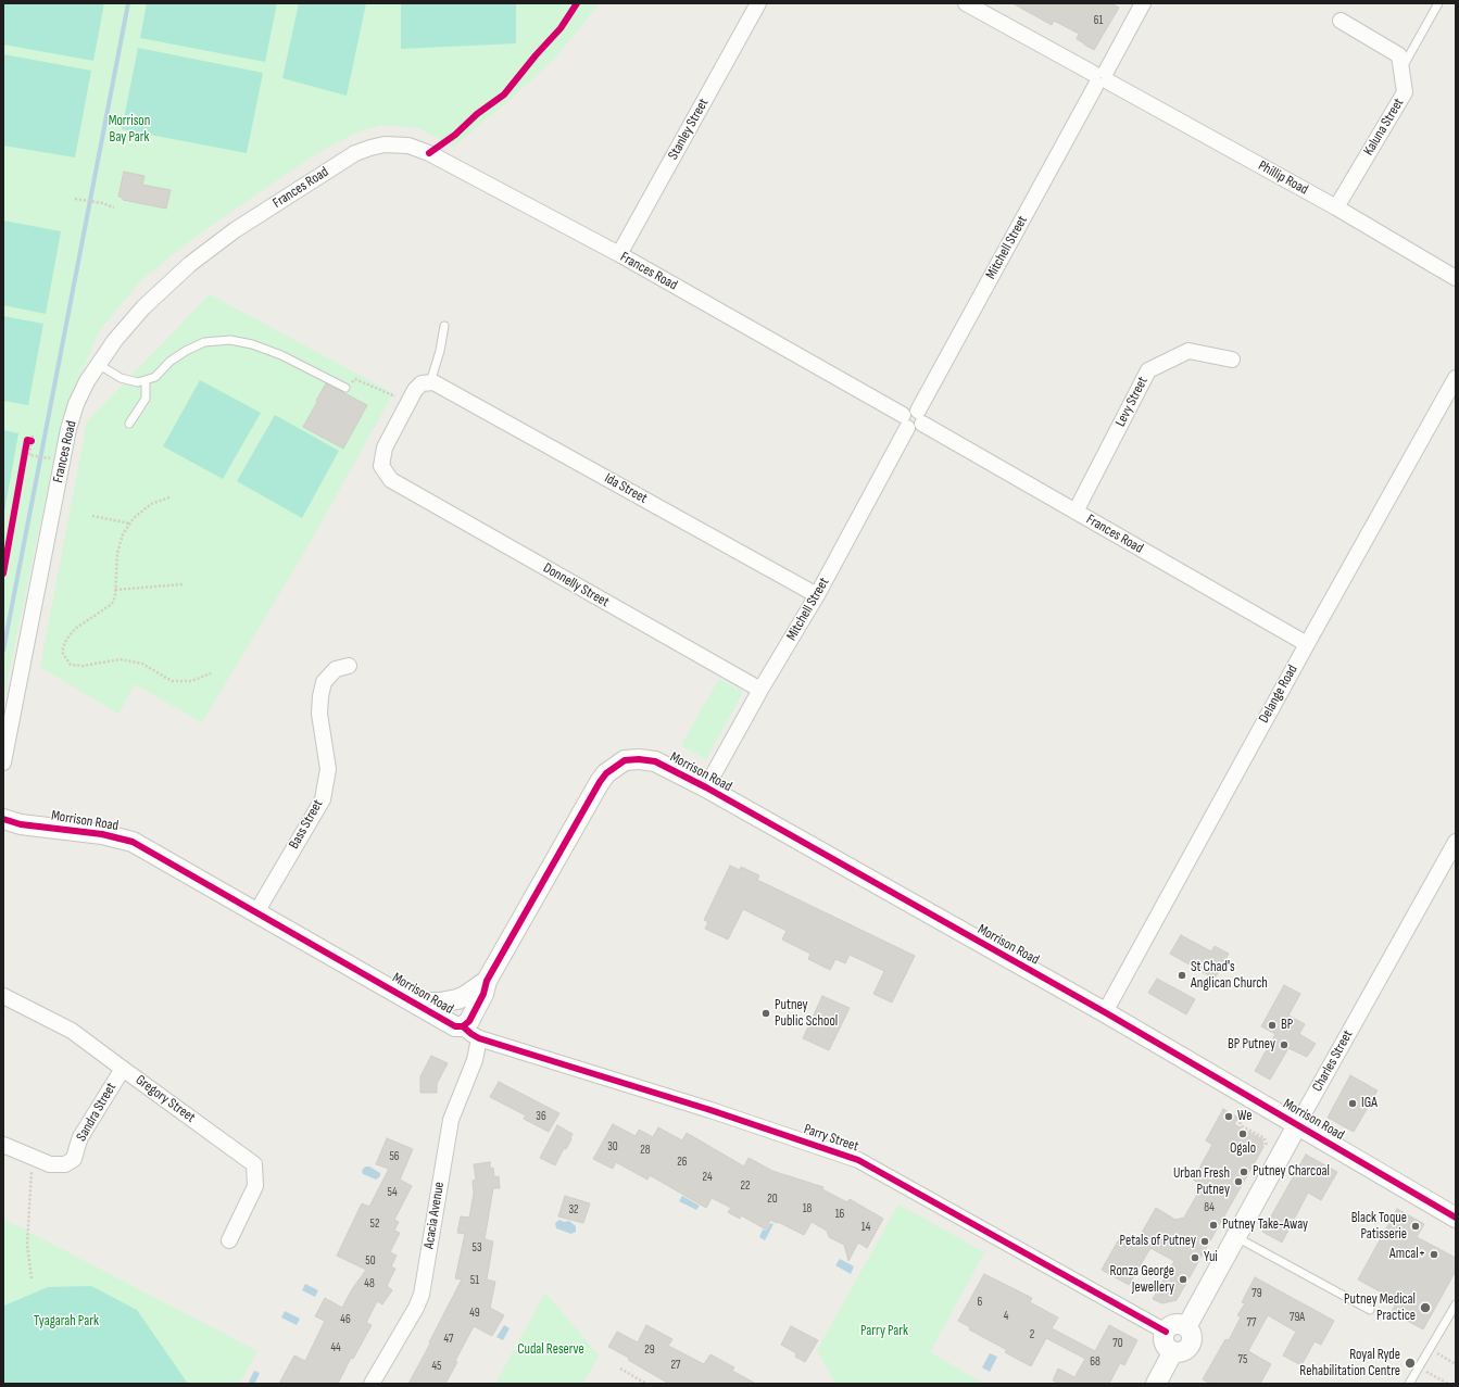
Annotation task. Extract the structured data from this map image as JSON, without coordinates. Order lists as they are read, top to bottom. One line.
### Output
{"streets":{"street":["Kaluna Street","Stanley Street","Phillip Road","Frances Road","Mitchell Street","Levy Street","Ida Street","Donnelly Street","Delange Road","Morrison Road","Bass Street","Charles Street","Gregory Street","Sandra Street","Parry Street","Acacia Avenue"]},"crossings":[["Kaluna Street","Phillip Road"],["Stanley Street","Frances Road"],["Phillip Road","Mitchell Street"],["Frances Road","Mitchell Street"],["Frances Road","Levy Street"],["Frances Road","Delange Road"],["Mitchell Street","Ida Street"],["Mitchell Street","Donnelly Street"],["Mitchell Street","Morrison Road"],["Ida Street","Donnelly Street"],["Delange Road","Morrison Road"],["Morrison Road","Bass Street"],["Morrison Road","Charles Street"],["Morrison Road","Parry Street"],["Charles Street","Parry Street"],["Gregory Street","Sandra Street"],["Parry Street","Acacia Avenue"]],"parks":["Morrison Bay Park","Tyagarah Park","Parry Park","Cudal Reserve"],"places":["St Chad's Anglican Church","Putney Public School","BP","BP Putney","IGA","We","Ogalo","Putney Charcoal","Urban Fresh Putney","Putney Take-Away","Black Toque Patisserie","Petals of Putney","Amcal+","Yui","Ronza George Jewellery","Putney Medical Practice","Royal Ryde Rehabilitation Centre"],"house_numbers":["61","36","30","28","56","26","24","22","54","20","84","18","32","16","52","14","53","50","51","48","79","6","49","4","79A","46","77","2","47","70","44","29","75","68","27","45"]}
